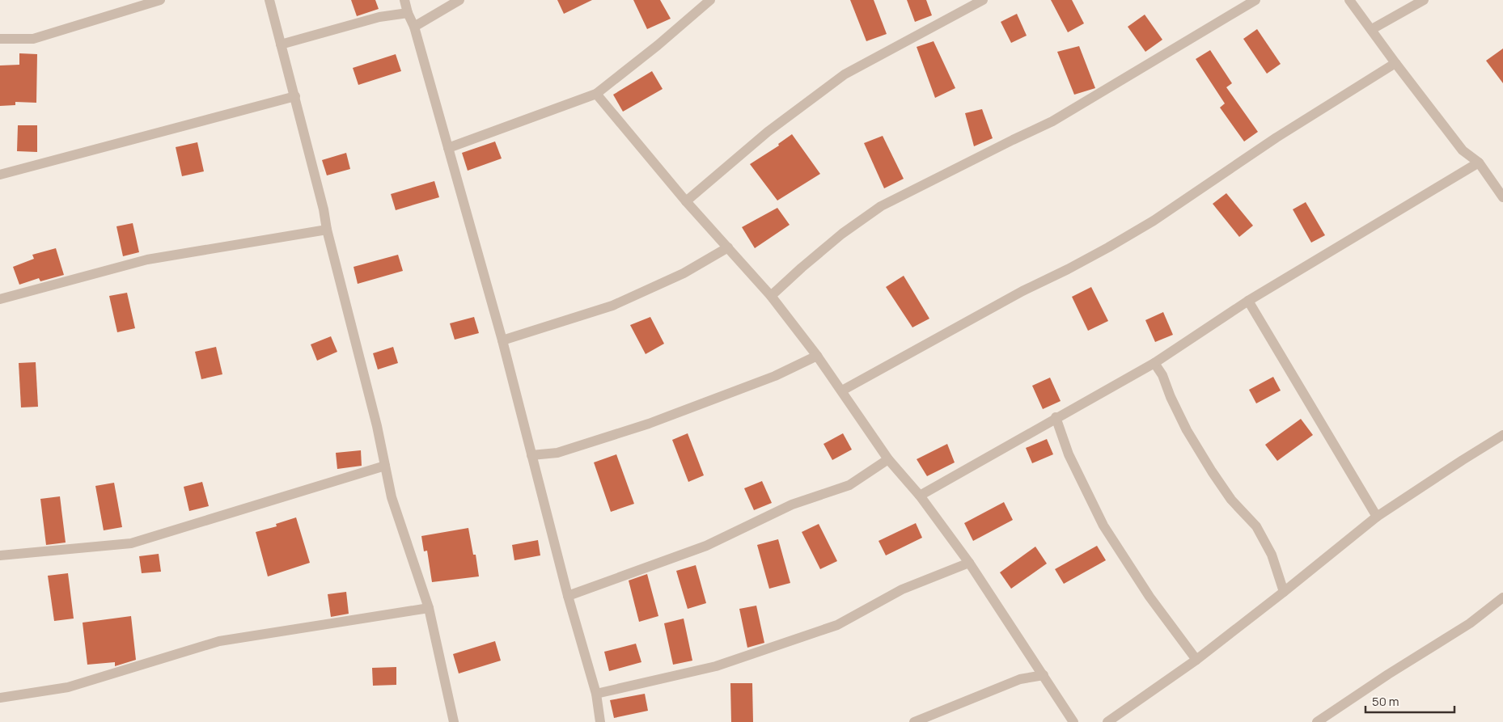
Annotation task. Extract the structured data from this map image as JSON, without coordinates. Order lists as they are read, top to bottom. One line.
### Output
{"scale_bar":"50 m"}
